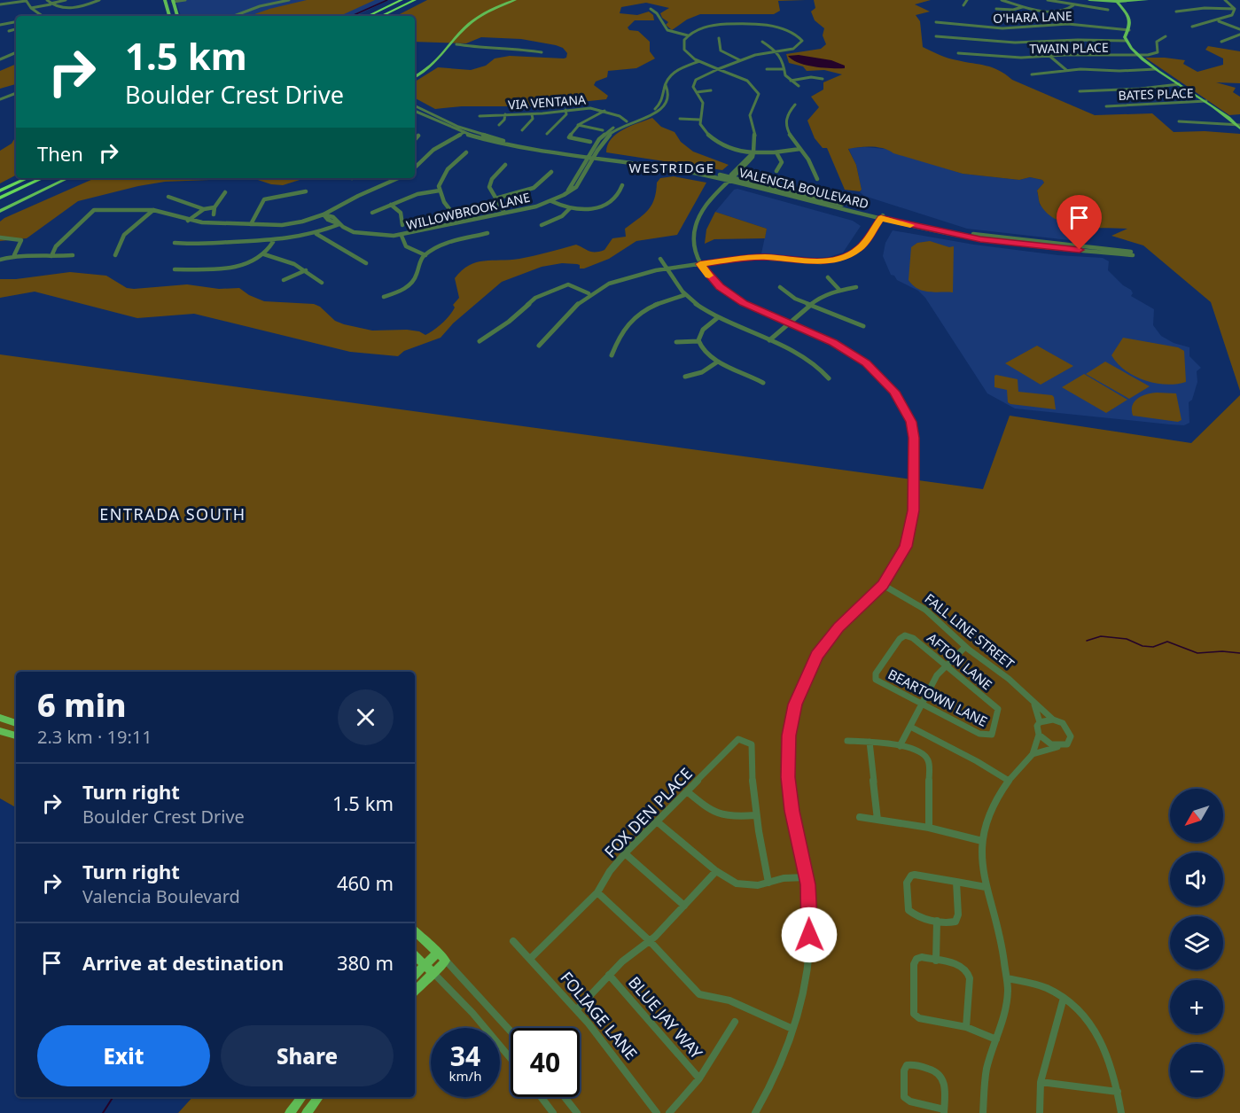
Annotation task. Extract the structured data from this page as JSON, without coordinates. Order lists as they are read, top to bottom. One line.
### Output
{"streets":{"street":["O'HARA LANE","TWAIN PLACE","BATES PLACE","VIA VENTANA","VALENCIA BOULEVARD","WILLOWBROOK LANE","FALL LINE STREET","AFTON LANE","BEARTOWN LANE","FOX DEN PLACE","FOLIAGE LANE","BLUE JAY WAY"]},"crossings":[["VIA VENTANA","WILLOWBROOK LANE"],["VALENCIA BOULEVARD","WILLOWBROOK LANE"],["AFTON LANE","BEARTOWN LANE"],["FOX DEN PLACE","FOLIAGE LANE"]],"districts":["WESTRIDGE","ENTRADA SOUTH"],"north":"bottom left","page":{"turn":["1.5 km","Boulder Crest Drive"],"then":"Then","heading":["6 min","2.3 km · 19:11"],"list":[{"name":"Turn right","note":"Boulder Crest Drive","value":"1.5 km"},{"name":"Turn right","note":"Valencia Boulevard","value":"460 m"},{"name":"Arrive at destination","value":"380 m"}],"map_buttons":["+","−"],"buttons":["Exit","Share"],"speed":"34 km/h","limit":"40"}}
